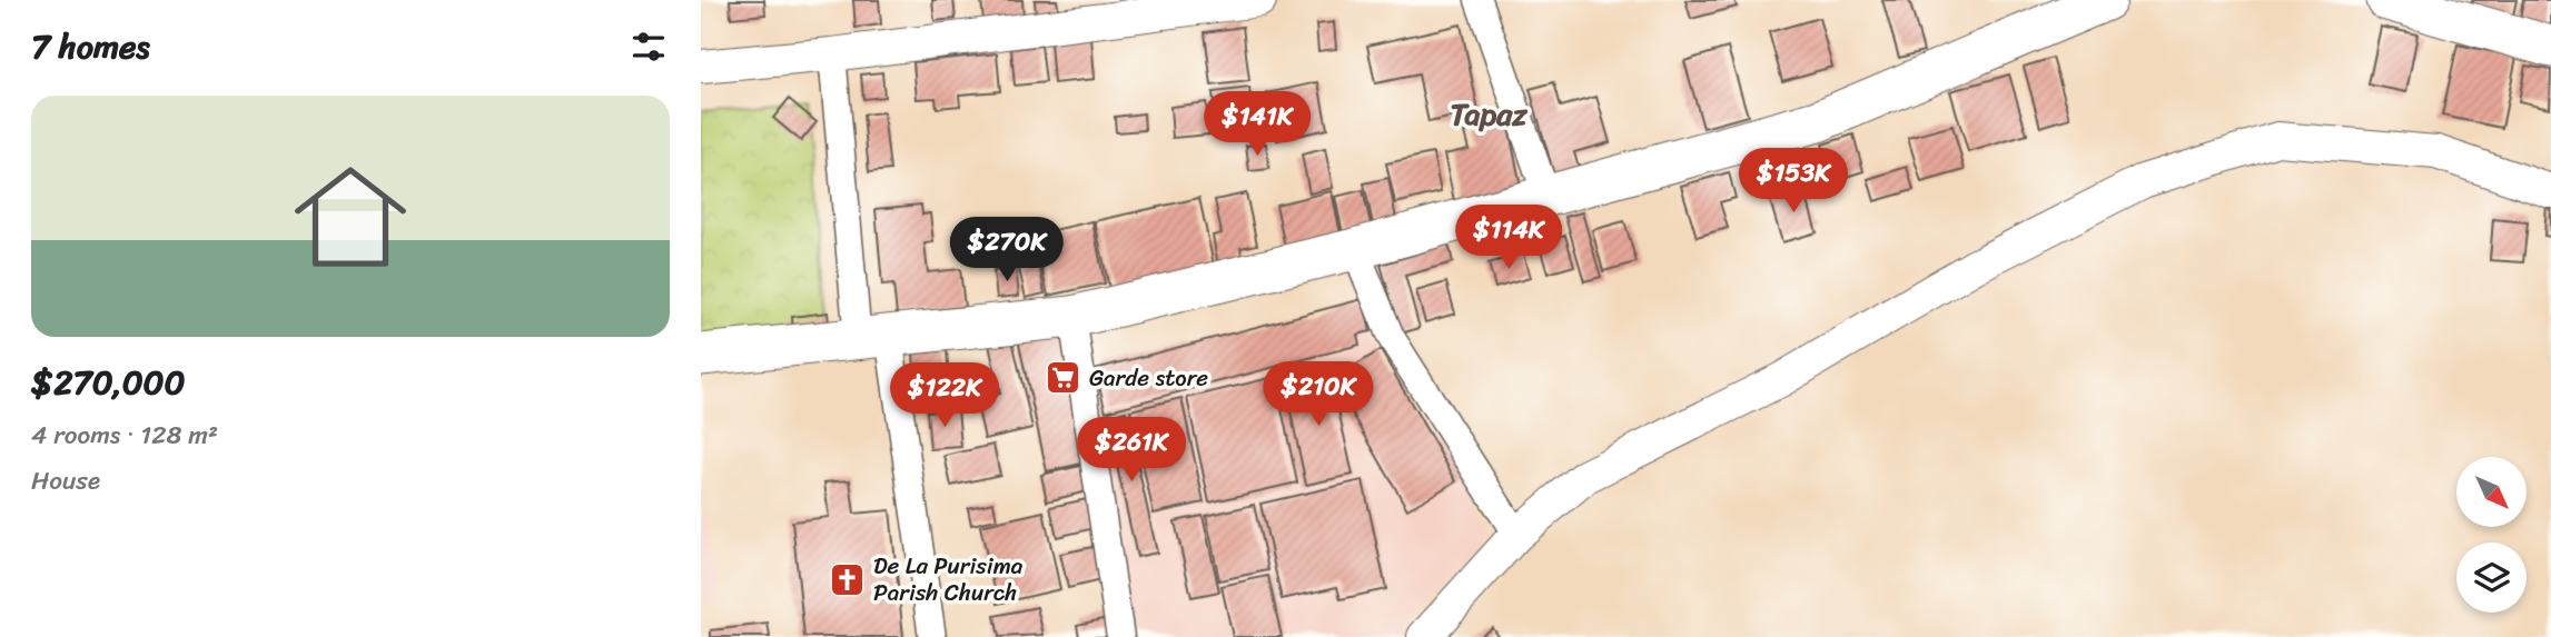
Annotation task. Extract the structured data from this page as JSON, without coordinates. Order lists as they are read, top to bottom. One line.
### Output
{"districts":["Tapaz"],"places":{"supermarket":["Garde store"],"church":["De La Purisima Parish Church"]},"north":"bottom right","page":{"heading":"7 homes","price":["$141K","$153K","$114K","$270K","$210K","$122K","$261K"],"list":[{"name":"$270,000","note":"4 rooms · 128 m² · House"}]}}
